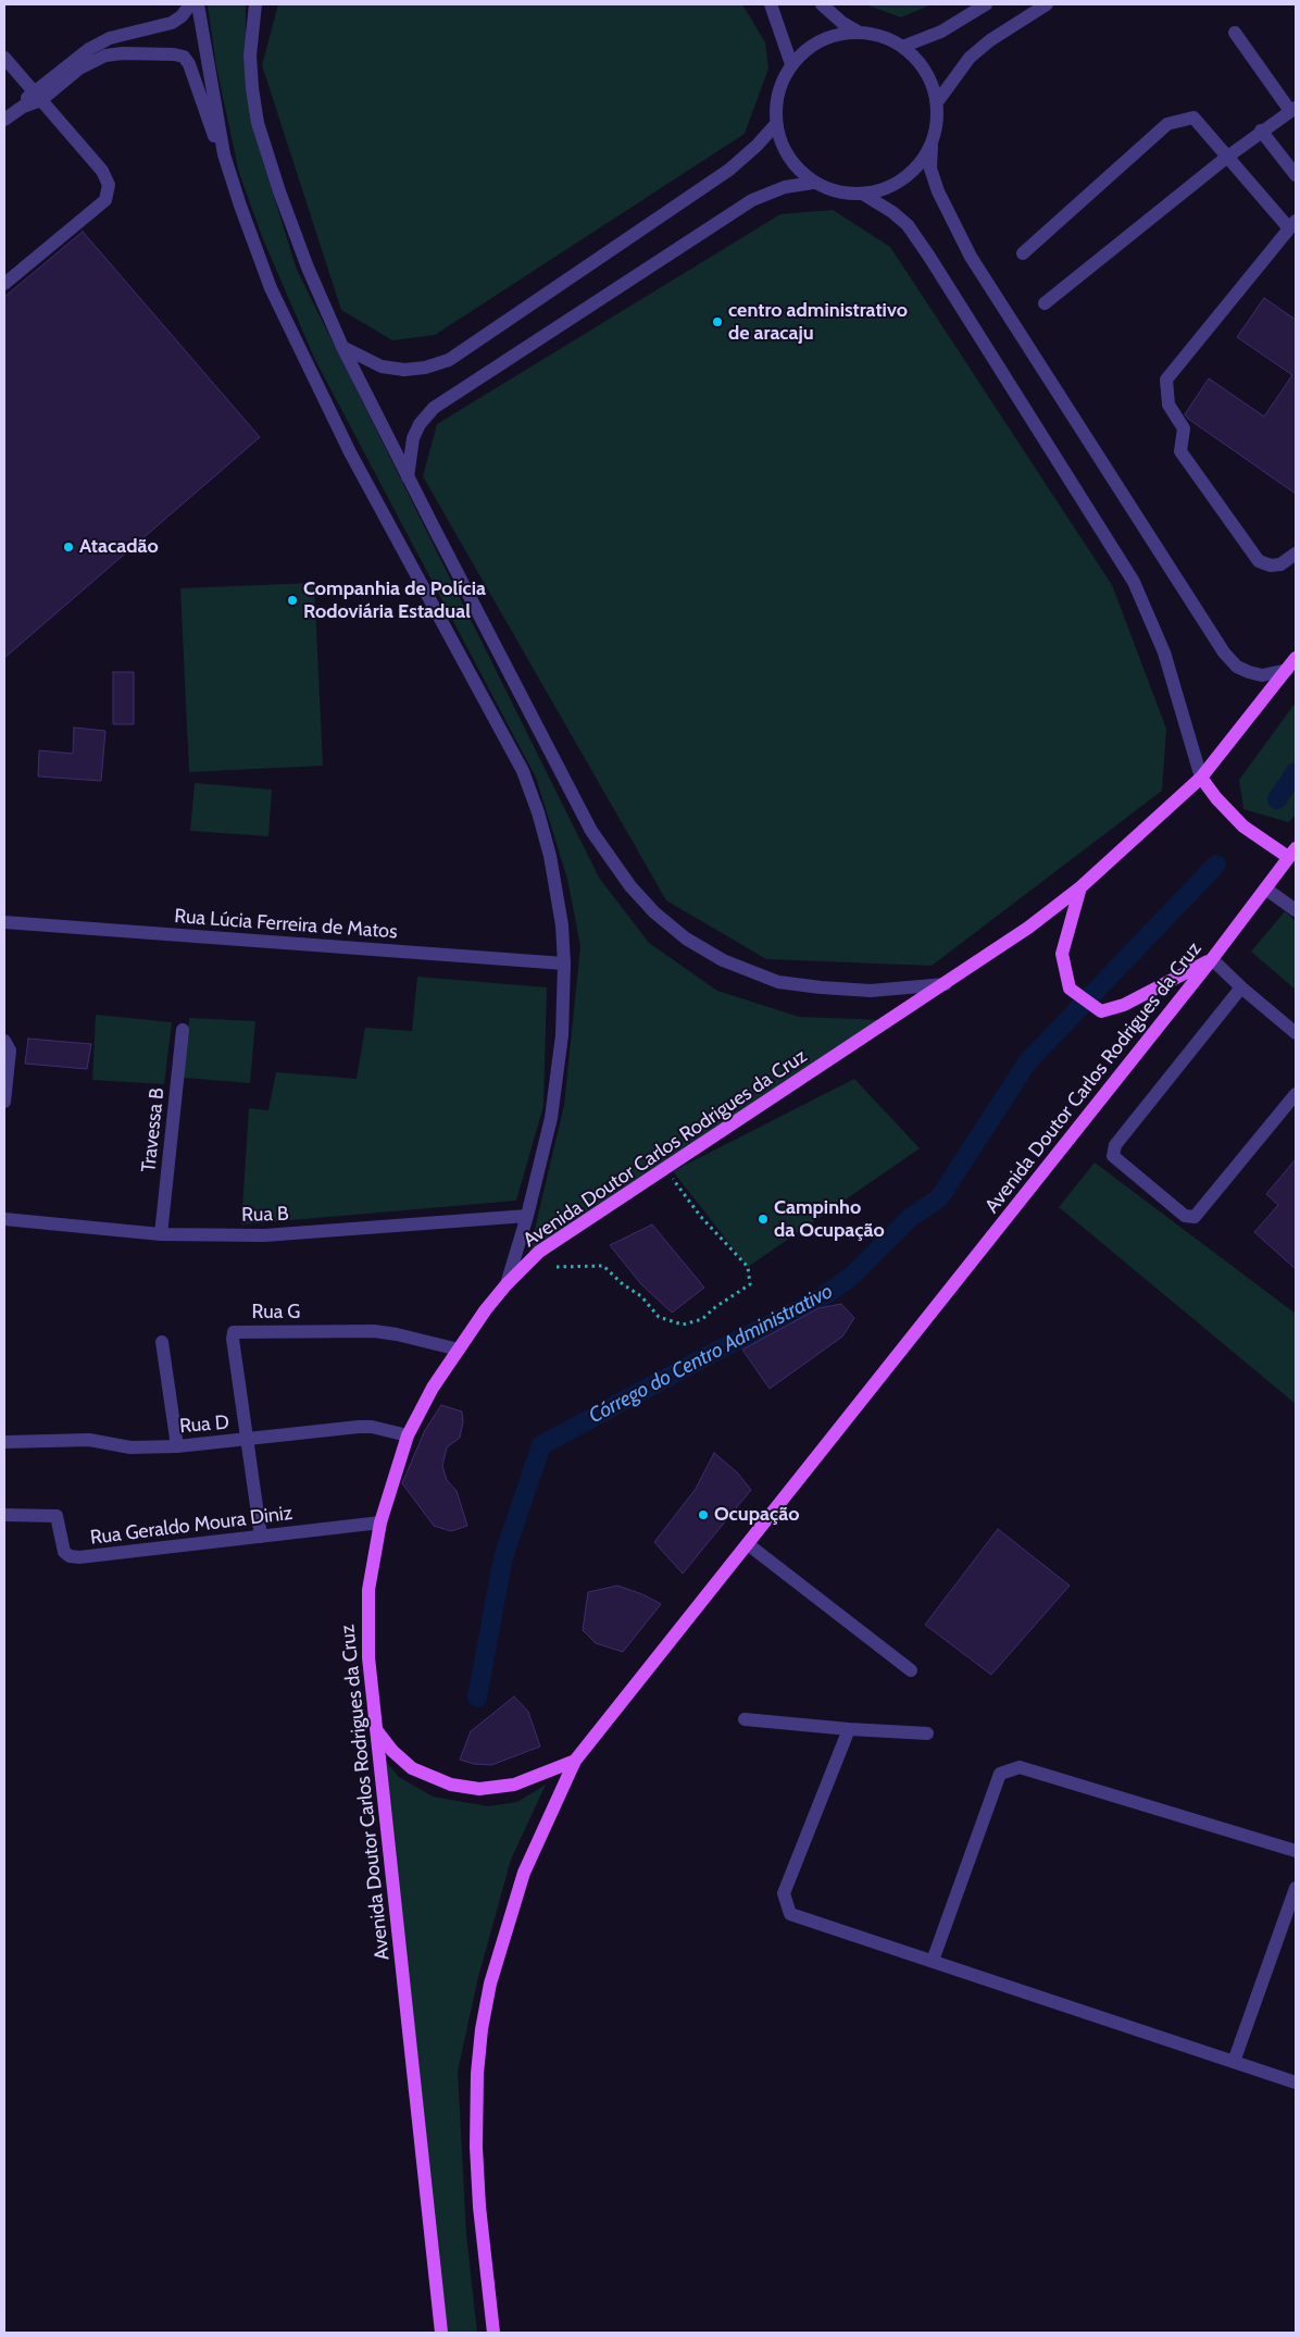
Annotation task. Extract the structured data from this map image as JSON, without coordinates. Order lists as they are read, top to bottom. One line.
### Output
{"streets":{"main road":["Avenida Doutor Carlos Rodrigues da Cruz"],"street":["Rua Lúcia Ferreira de Matos","Travessa B","Rua B","Rua G","Rua D","Rua Geraldo Moura Diniz"]},"crossings":[["Avenida Doutor Carlos Rodrigues da Cruz","Rua G"],["Avenida Doutor Carlos Rodrigues da Cruz","Rua D"],["Avenida Doutor Carlos Rodrigues da Cruz","Rua Geraldo Moura Diniz"],["Travessa B","Rua B"],["Rua G","Rua D"],["Rua G","Rua Geraldo Moura Diniz"]],"water":["Córrego do Centro Administrativo"],"places":["centro administrativo de aracaju","Atacadão","Companhia de Polícia Rodoviária Estadual","Campinho da Ocupação","Ocupação"]}
